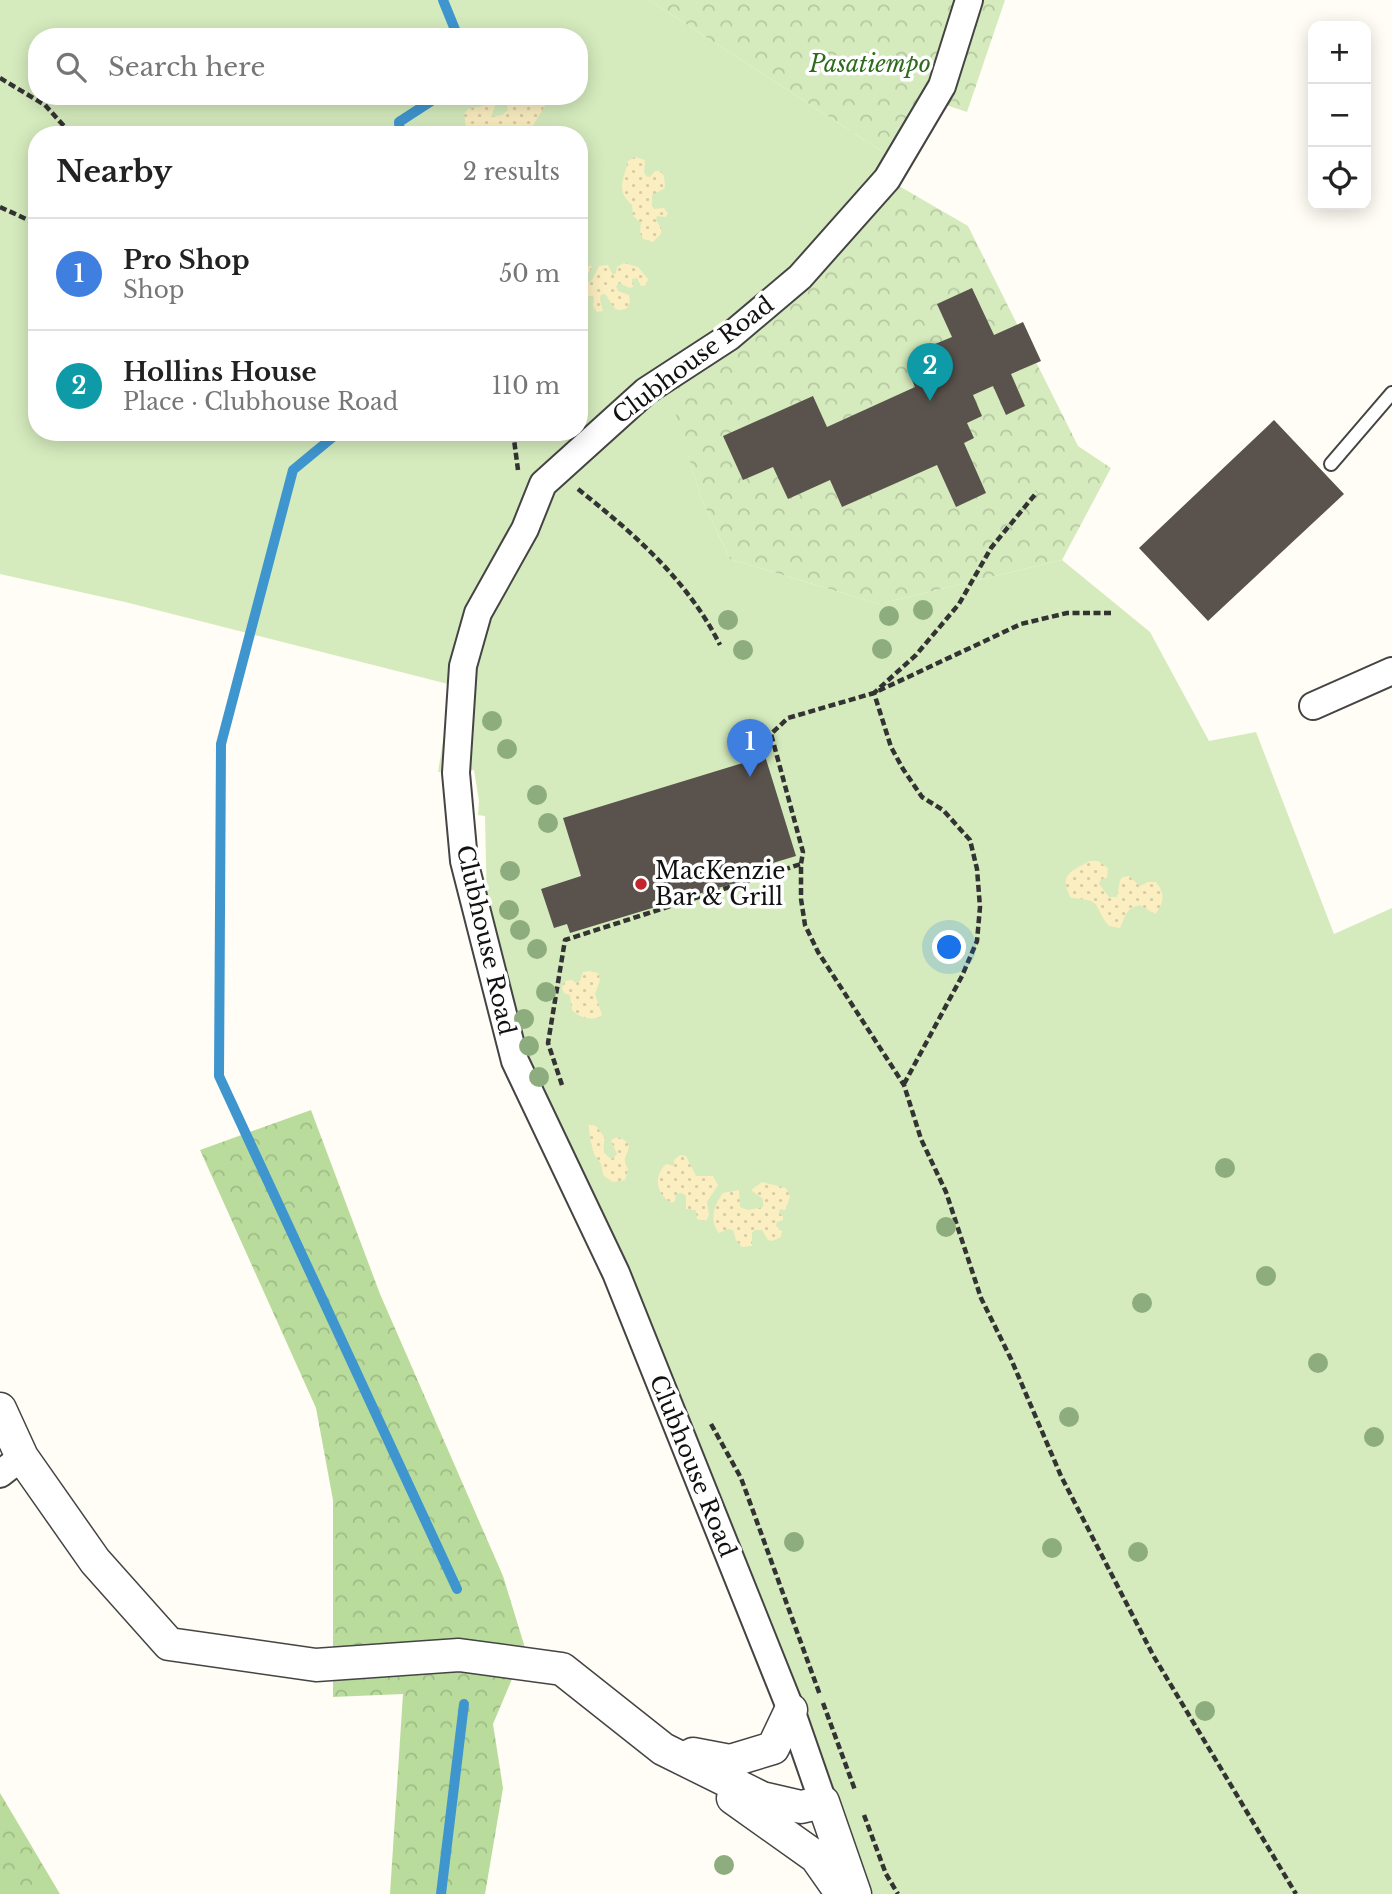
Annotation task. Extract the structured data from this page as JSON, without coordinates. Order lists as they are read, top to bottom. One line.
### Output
{"streets":{"street":["Clubhouse Road"]},"parks":["Pasatiempo"],"places":["MacKenzie Bar & Grill"],"page":{"map_buttons":["+","−"],"search":"Search here","heading":["Nearby","2 results"],"list":[{"mark":"1","name":"Pro Shop","note":"Shop","value":"50 m"},{"mark":"2","name":"Hollins House","note":"Place · Clubhouse Road","value":"110 m"}],"pins":["2","1"]}}
